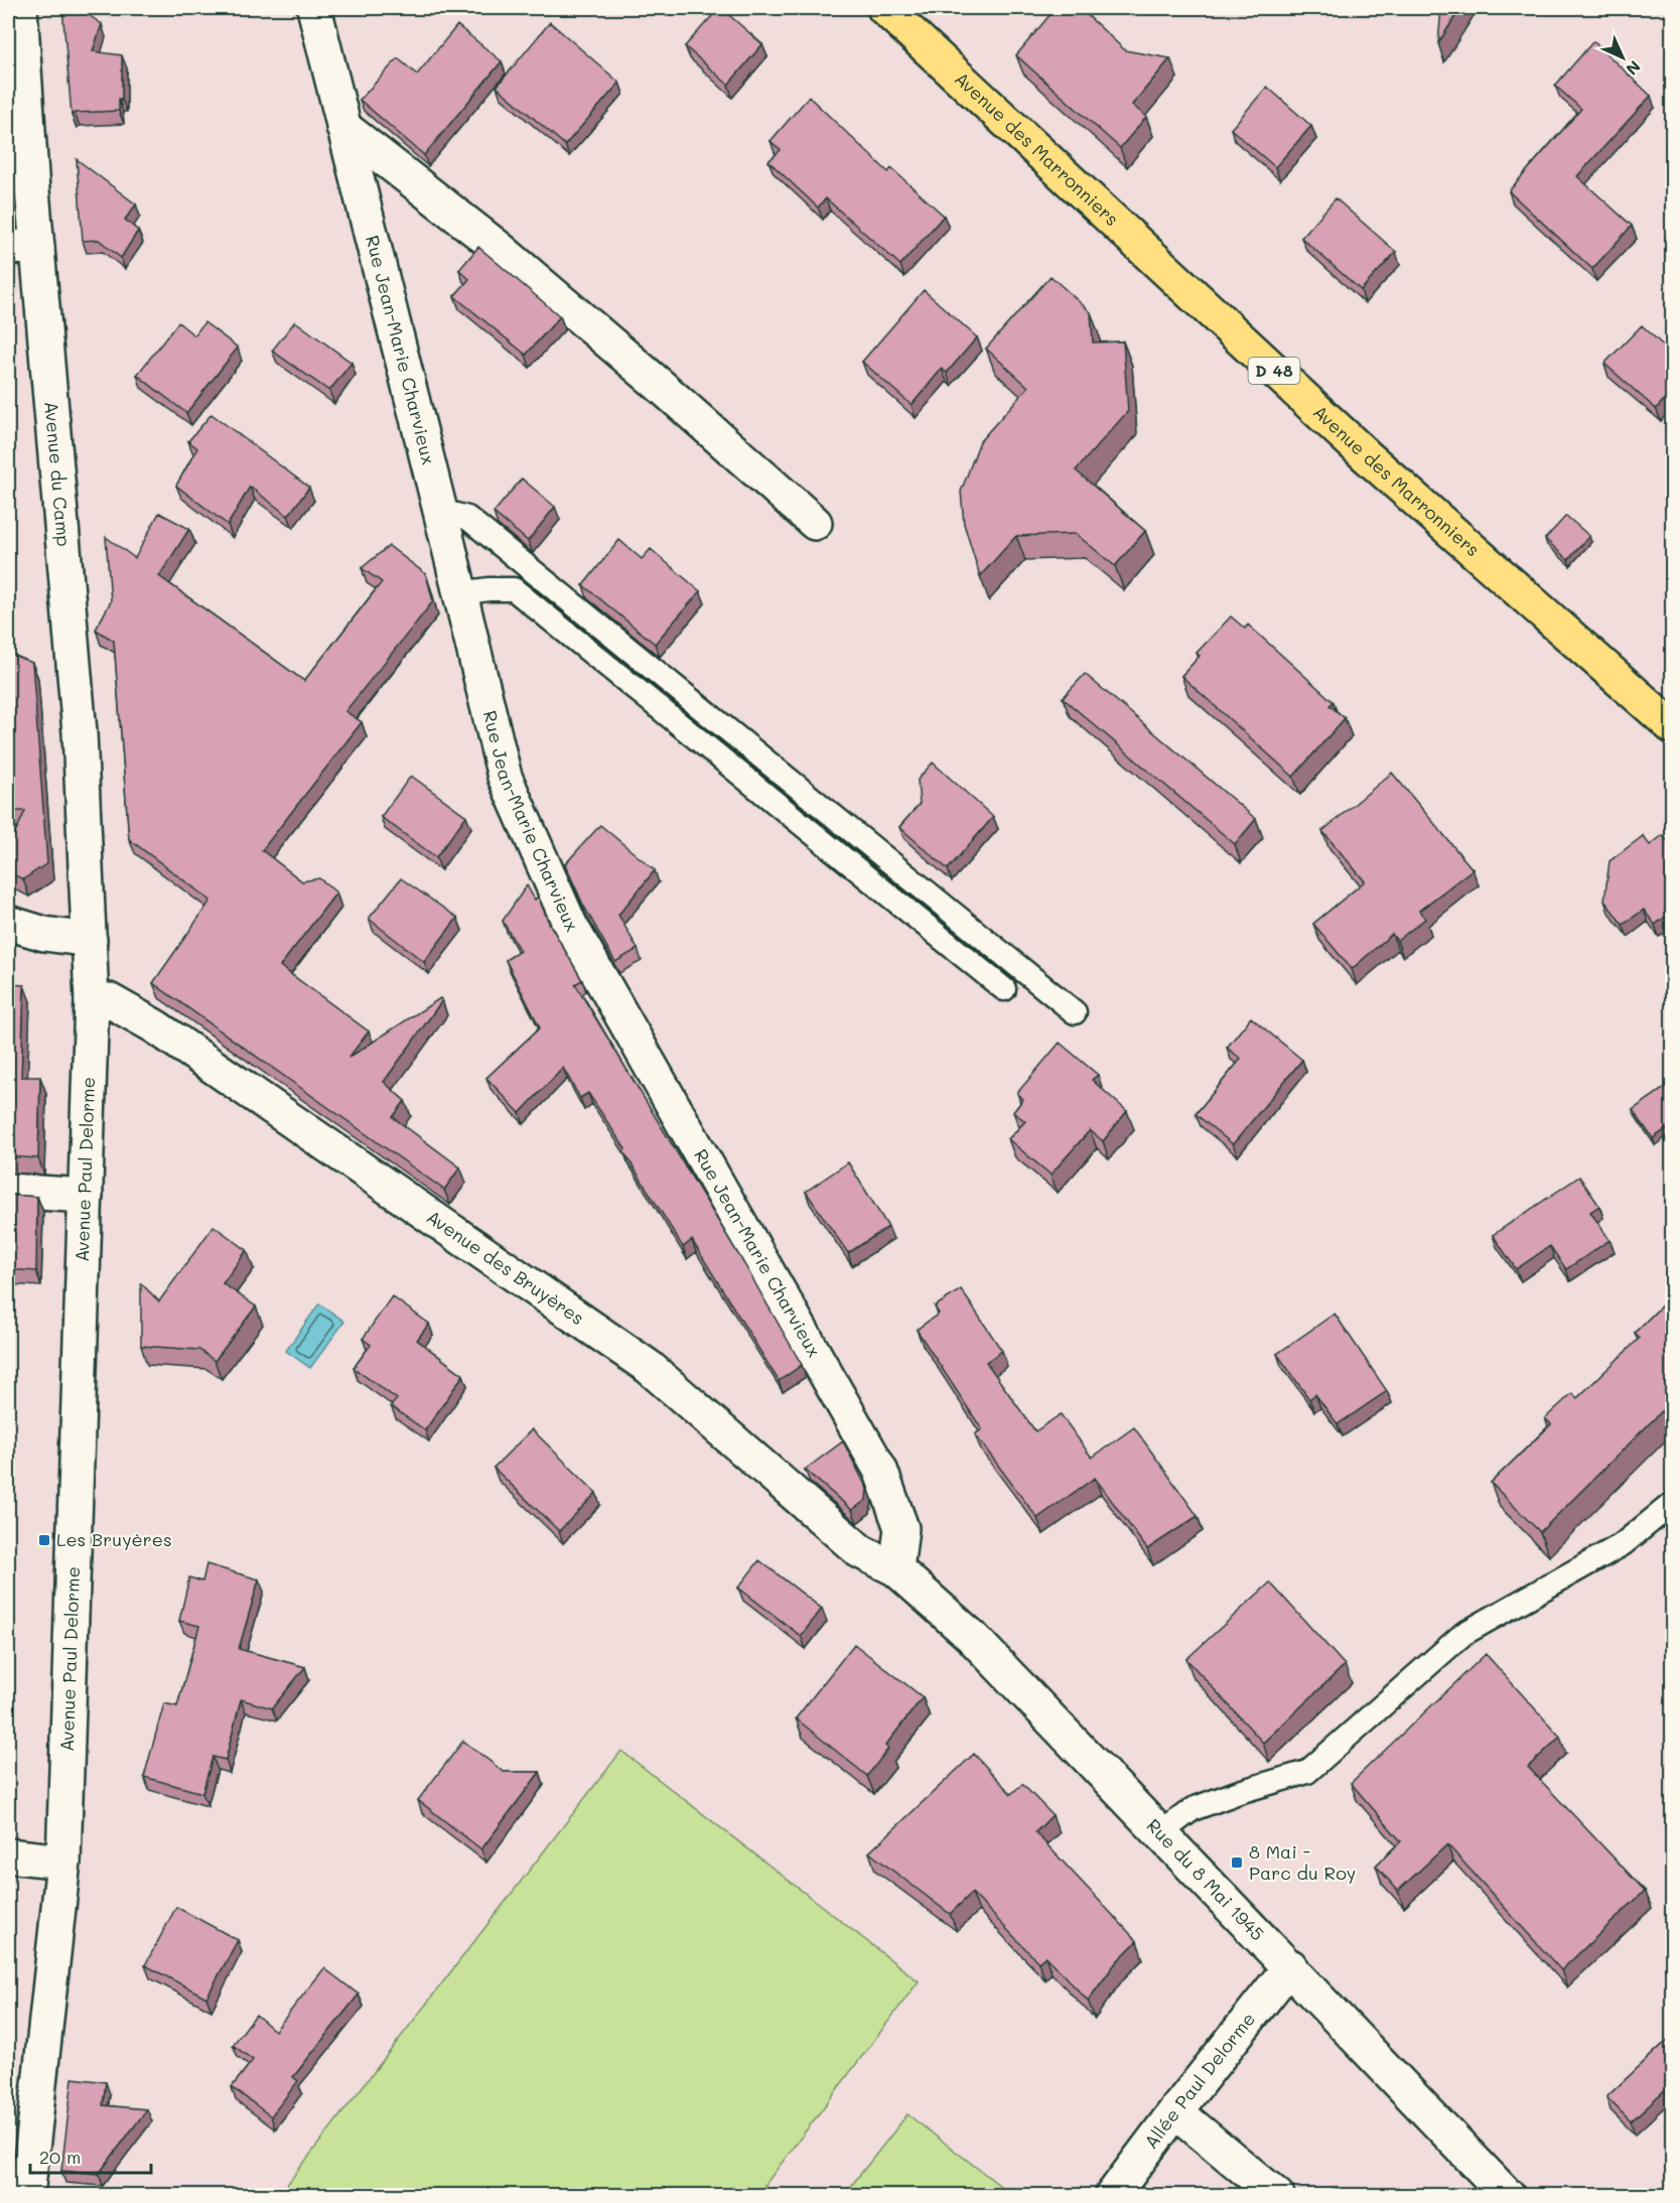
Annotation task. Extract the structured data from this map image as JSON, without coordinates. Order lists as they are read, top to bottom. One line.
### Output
{"streets":{"main road":["Avenue des Marronniers","D 48"],"street":["Rue Jean-Marie Charvieux","Avenue du Camp","Avenue Paul Delorme","Avenue des Bruyères","Rue du 8 Mai 1945","Allée Paul Delorme"]},"crossings":[["Rue Jean-Marie Charvieux","Avenue des Bruyères"],["Rue Jean-Marie Charvieux","Rue du 8 Mai 1945"],["Avenue du Camp","Avenue Paul Delorme"],["Avenue Paul Delorme","Avenue des Bruyères"],["Avenue des Bruyères","Rue du 8 Mai 1945"],["Rue du 8 Mai 1945","Allée Paul Delorme"]],"places":{"transit":["Les Bruyères","8 Mai - Parc du Roy"]},"scale_bar":"20 m","north":"bottom right"}
